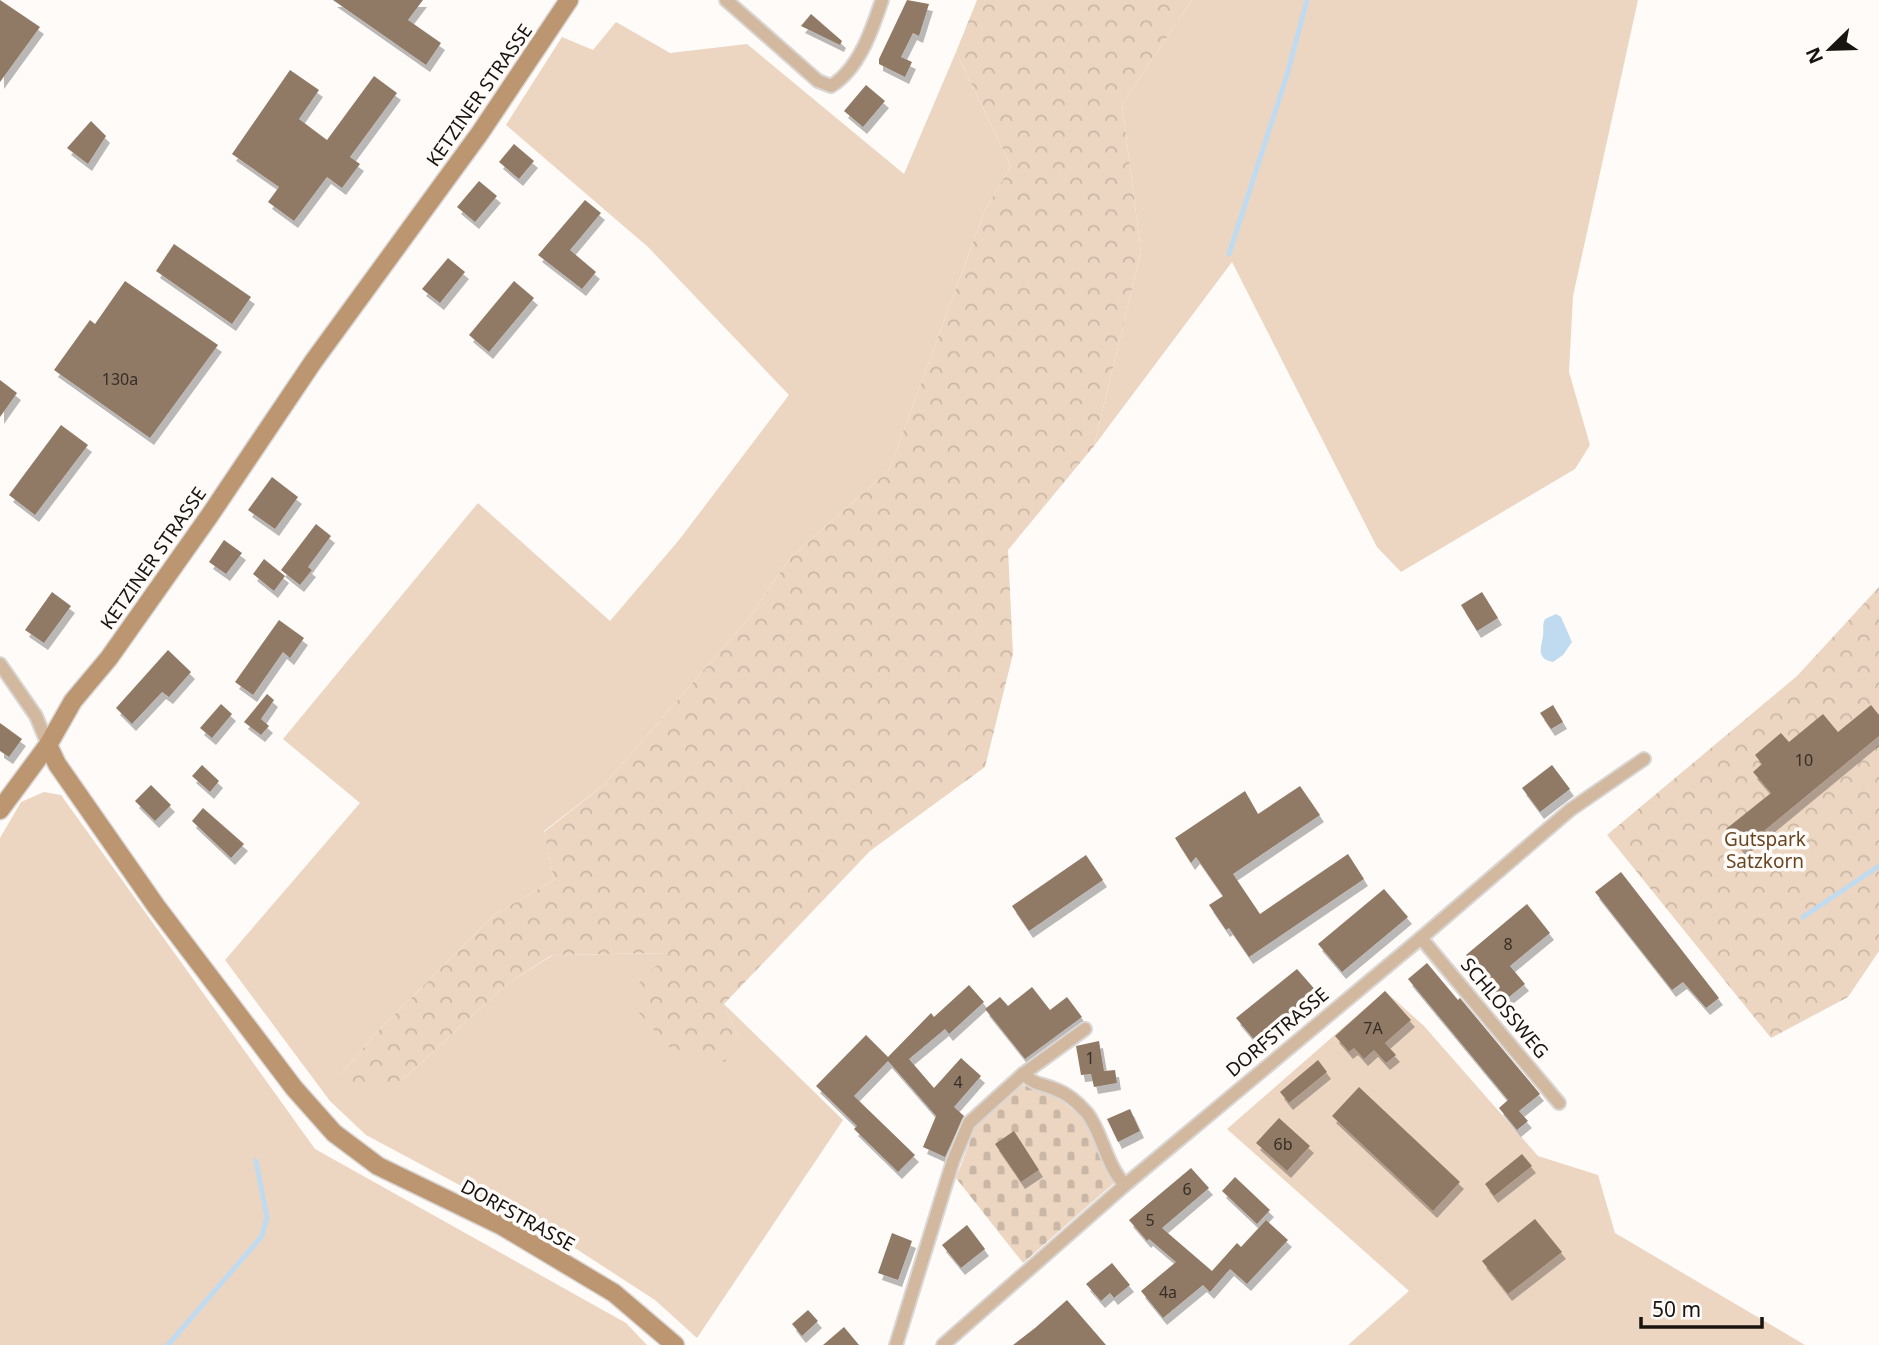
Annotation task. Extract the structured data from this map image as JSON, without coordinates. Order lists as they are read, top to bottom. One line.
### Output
{"streets":{"street":["KETZINER STRASSE","SCHLOSSWEG","DORFSTRASSE"]},"crossings":[["KETZINER STRASSE","DORFSTRASSE"],["SCHLOSSWEG","DORFSTRASSE"]],"parks":["Gutspark Satzkorn"],"house_numbers":["130a","10","8","7A","1","4","6b","6","5","4a"],"scale_bar":"50 m","north":"bottom left"}
